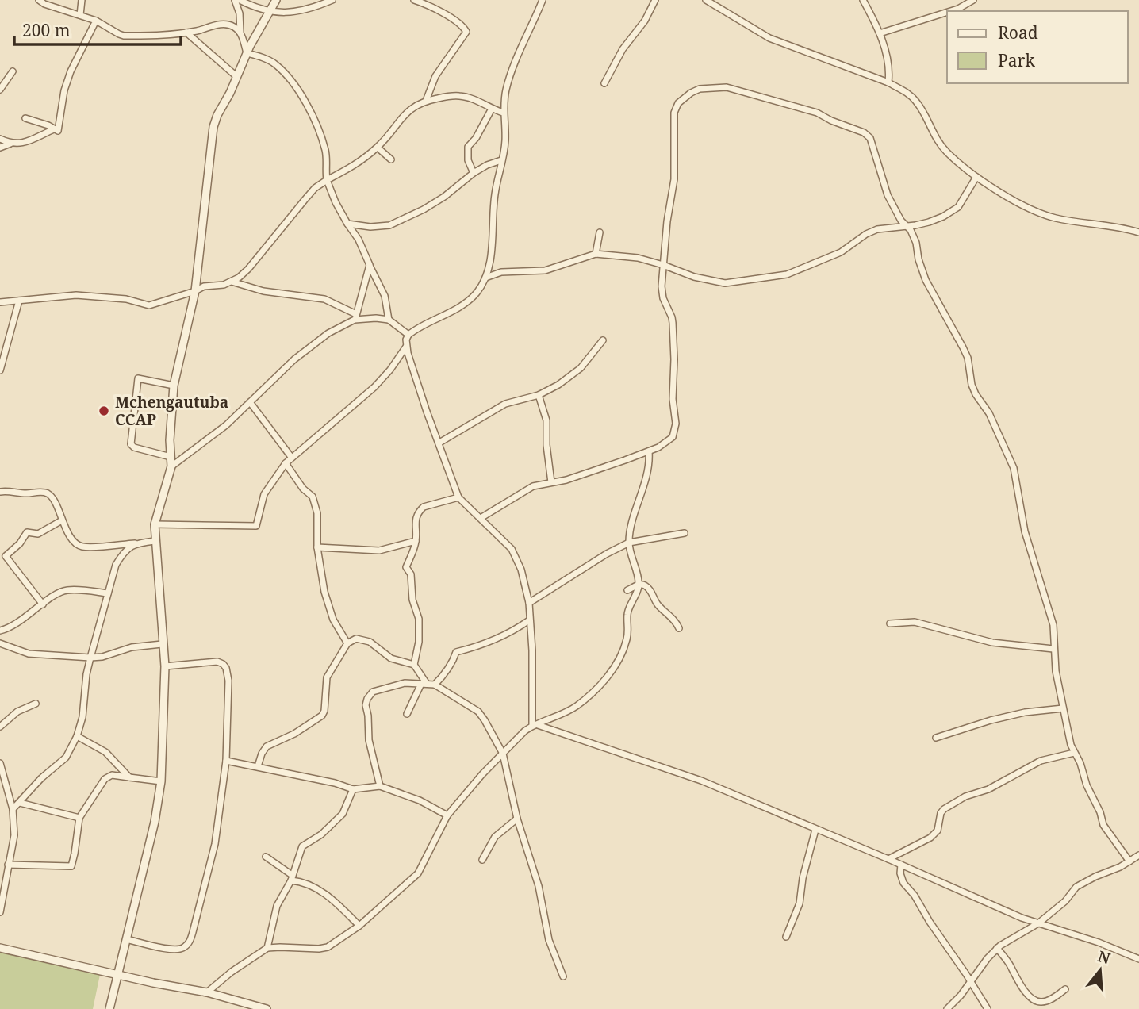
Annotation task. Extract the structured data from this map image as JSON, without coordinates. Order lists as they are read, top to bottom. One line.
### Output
{"places":["Mchengautuba CCAP"],"legend":["Road","Park"],"scale_bar":"200 m","north":"top"}
